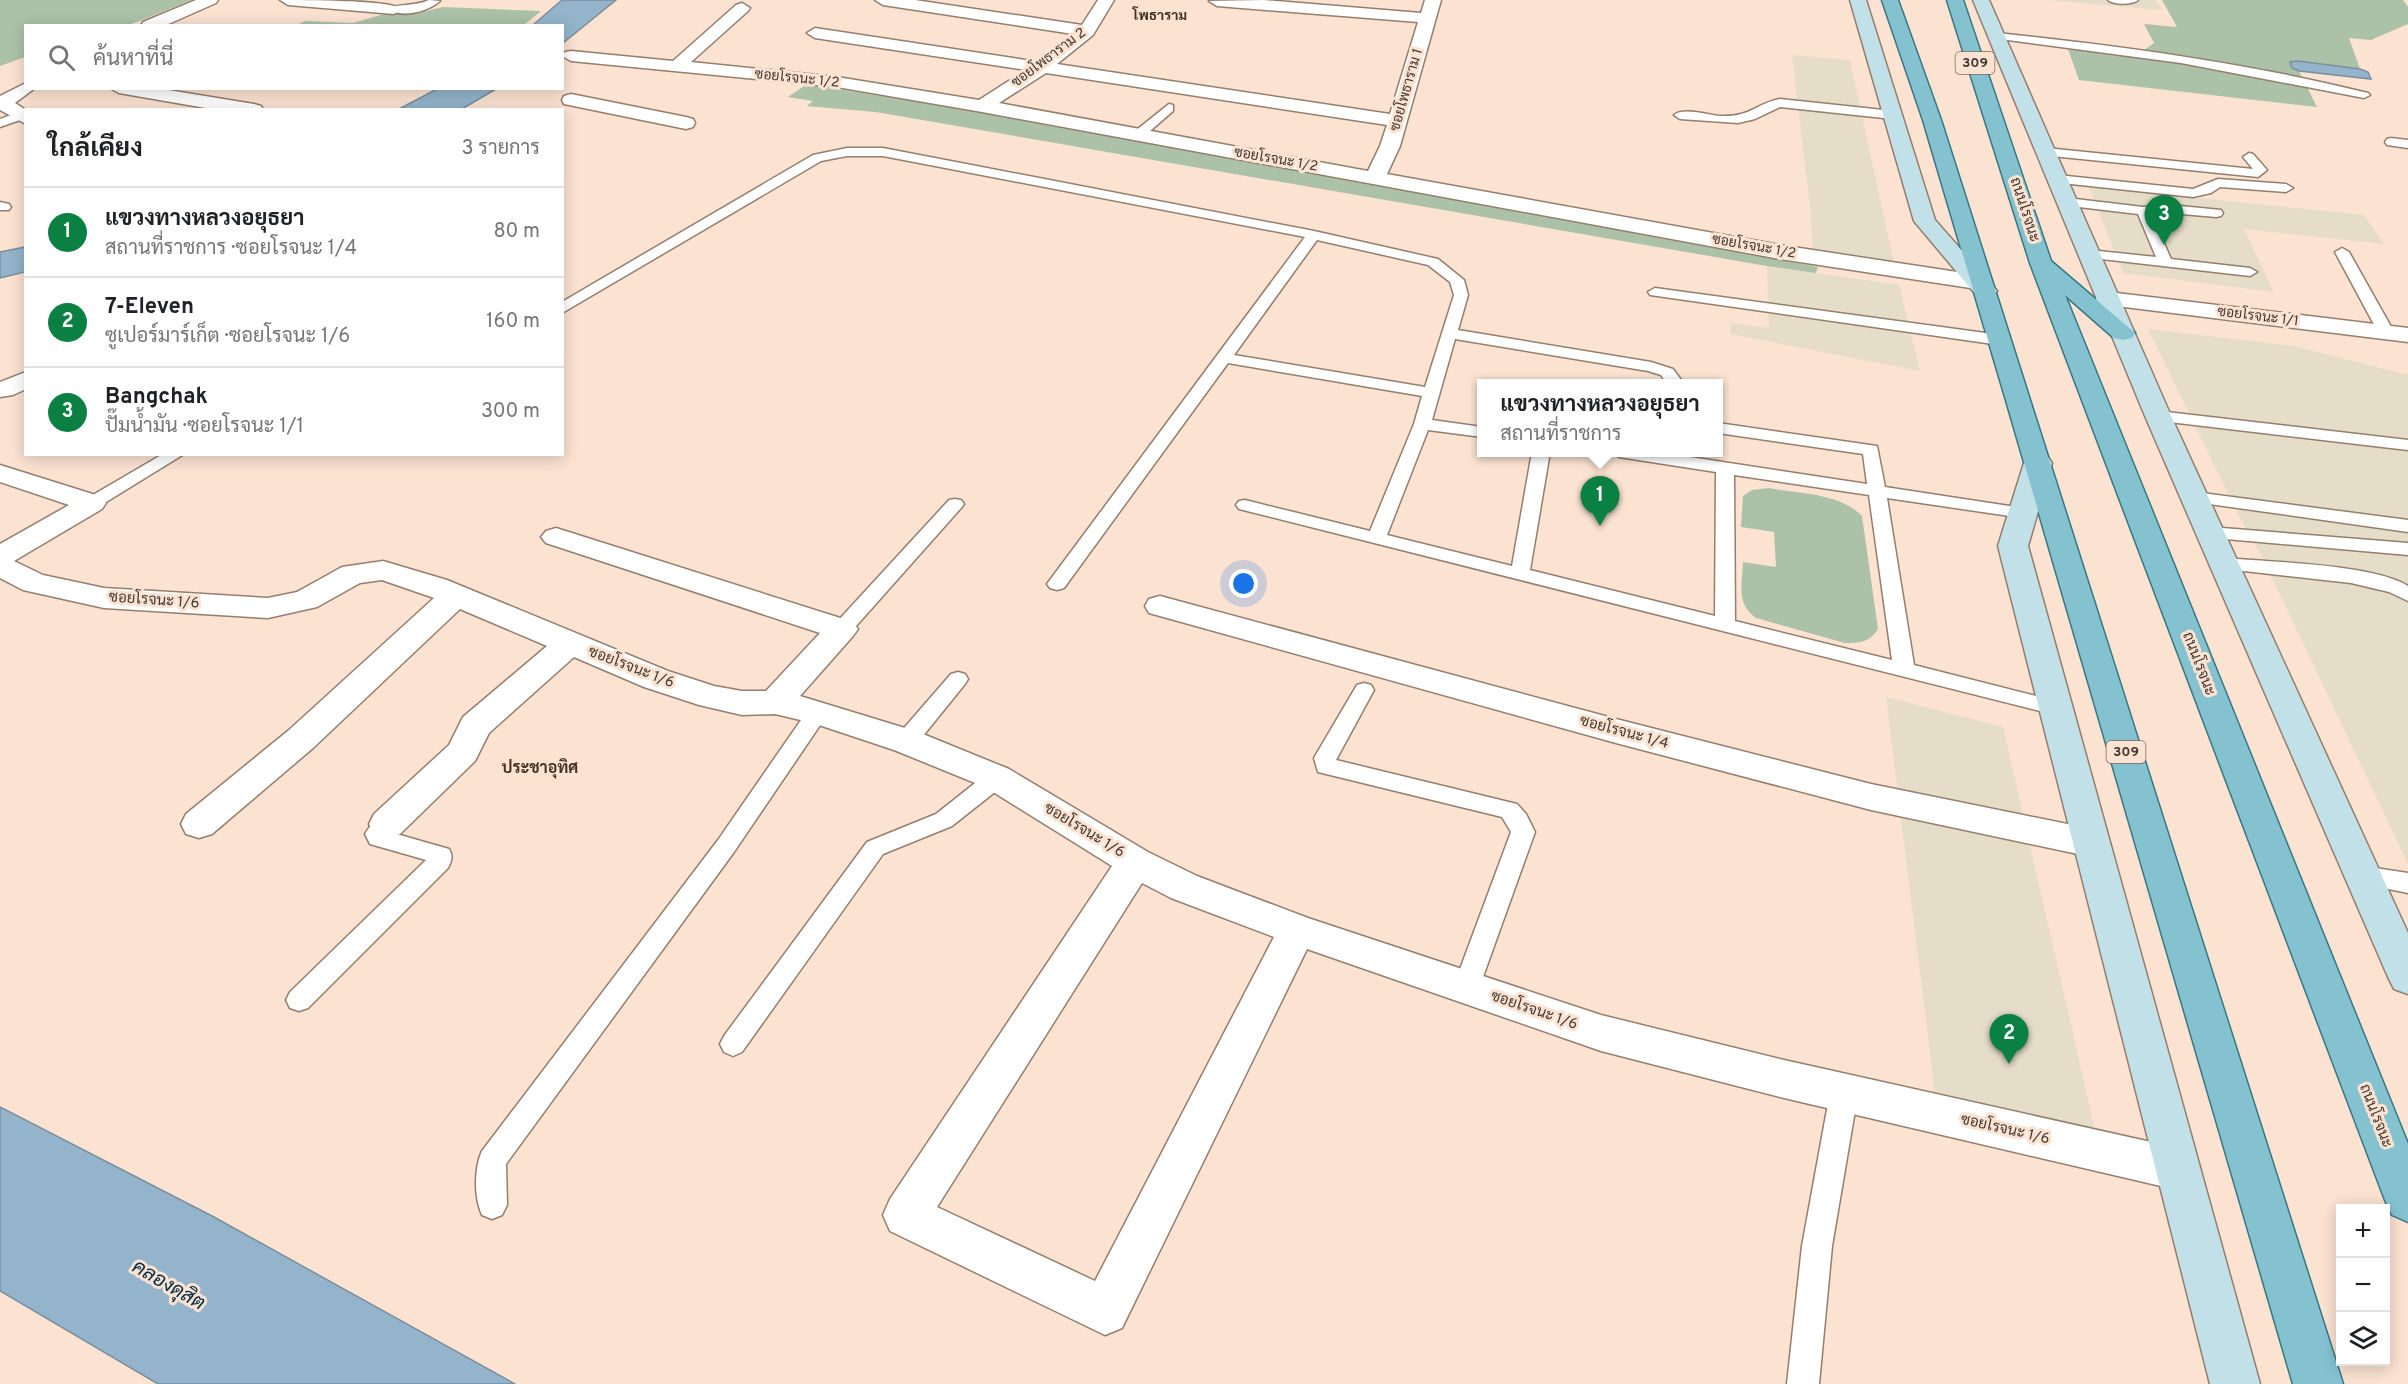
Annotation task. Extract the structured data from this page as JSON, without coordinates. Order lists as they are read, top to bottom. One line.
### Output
{"streets":{"main road":["309","ถนนโรจนะ"],"street":["ซอยโพธาราม 2","ซอยโรจนะ 1/2","ซอยโพธาราม 1","ซอยโรจนะ 1/1","ซอยโรจนะ 1/6","ซอยโรจนะ 1/4"]},"crossings":[["ซอยโพธาราม 2","ซอยโรจนะ 1/2"],["309","ซอยโรจนะ 1/2"],["ซอยโรจนะ 1/2","ซอยโพธาราม 1"]],"districts":["โพธาราม","ประชาอุทิศ"],"water":["คลองดุสิต"],"page":{"search":"ค้นหาที่นี่","heading":["ใกล้เคียง","3 รายการ"],"list":[{"mark":"1","name":"แขวงทางหลวงอยุธยา","note":"สถานที่ราชการ · ซอยโรจนะ 1/4","value":"80 m"},{"mark":"2","name":"7-Eleven","note":"ซูเปอร์มาร์เก็ต · ซอยโรจนะ 1/6","value":"160 m"},{"mark":"3","name":"Bangchak","note":"ปั๊มน้ำมัน · ซอยโรจนะ 1/1","value":"300 m"}],"pins":["3","1","2"],"popup":["แขวงทางหลวงอยุธยา","สถานที่ราชการ"],"map_buttons":["+","−"]}}
